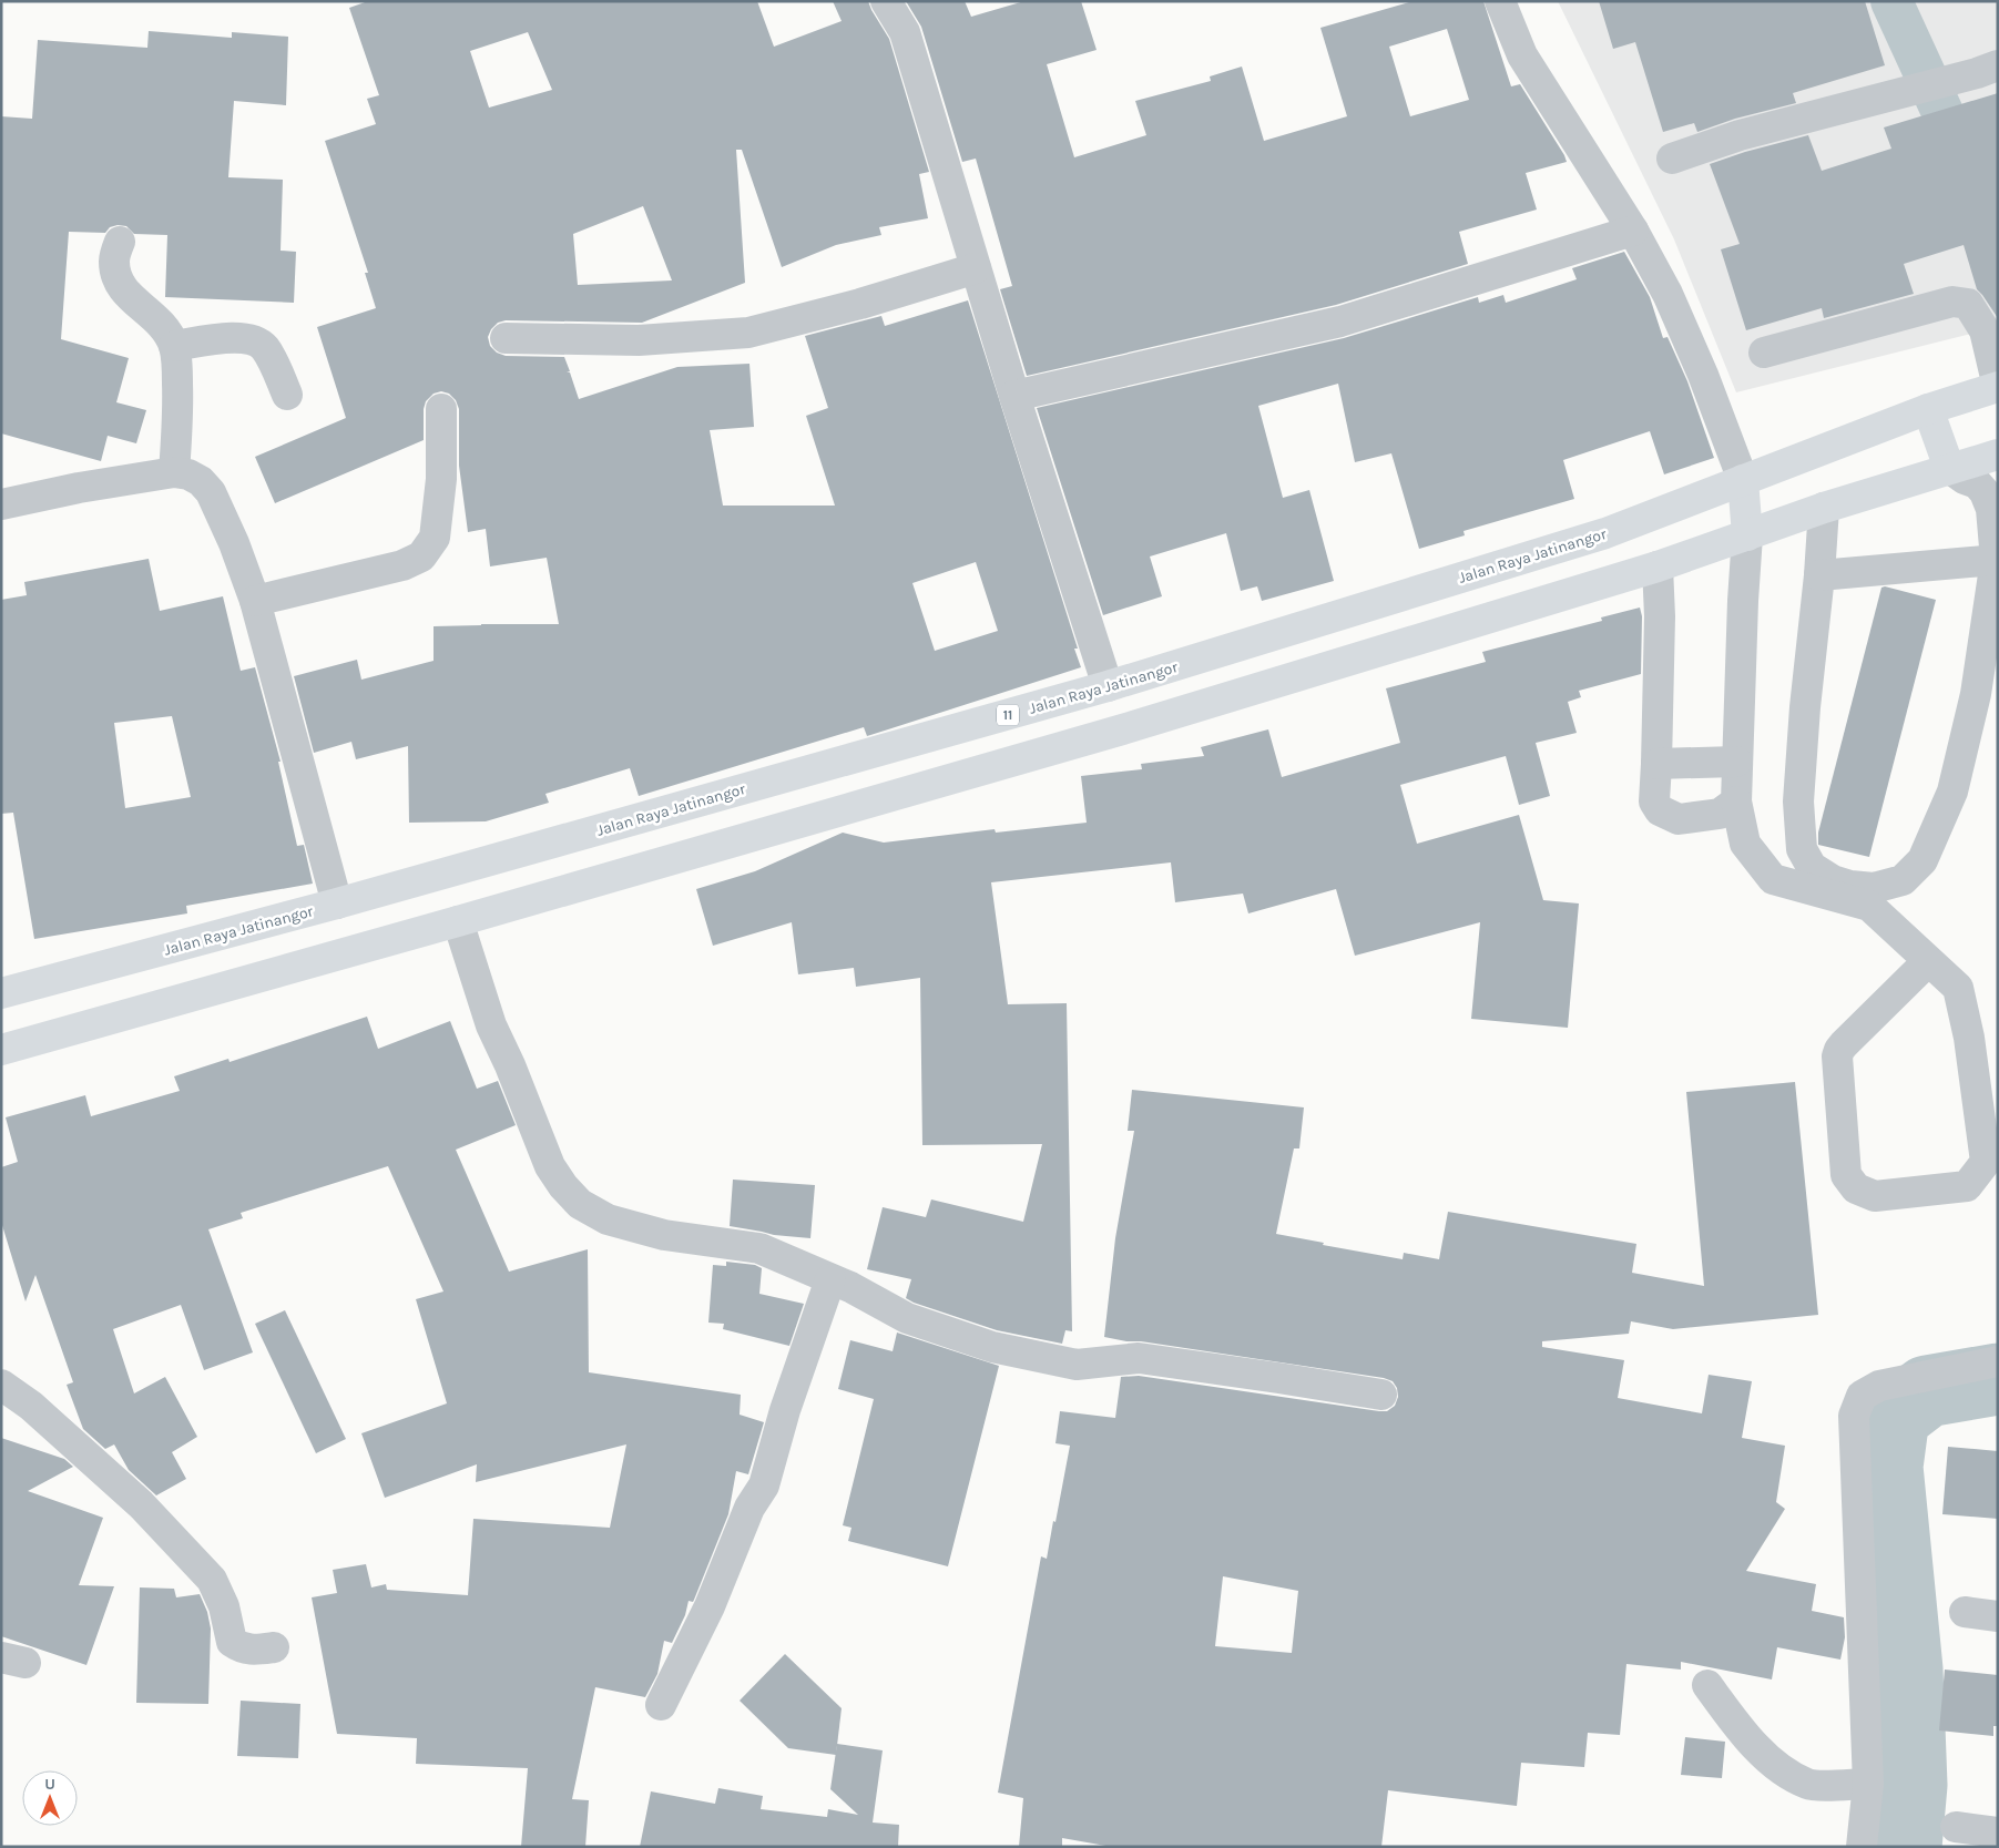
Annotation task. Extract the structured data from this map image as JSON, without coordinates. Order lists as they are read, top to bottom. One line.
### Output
{"streets":{"highway":["Jalan Raya Jatinangor","11"]},"north":"top"}
